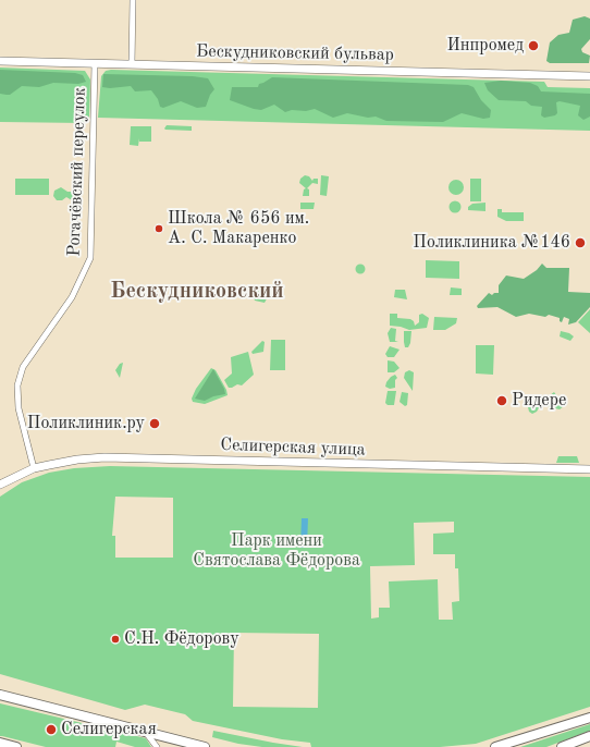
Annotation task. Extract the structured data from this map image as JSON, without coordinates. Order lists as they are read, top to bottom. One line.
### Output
{"streets":{"street":["Бескудниковский бульвар","Рогачёвский переулок","Селигерская улица"]},"crossings":[["Бескудниковский бульвар","Рогачёвский переулок"],["Рогачёвский переулок","Селигерская улица"]],"districts":["Бескудниковский"],"parks":["Парк имени Святослава Фёдорова"],"places":["Инпромед","Школа № 656 им. А. С. Макаренко","Поликлиника №146","Ридере","Поликлиник.ру","С.Н. Фёдорову","Селигерская"]}
